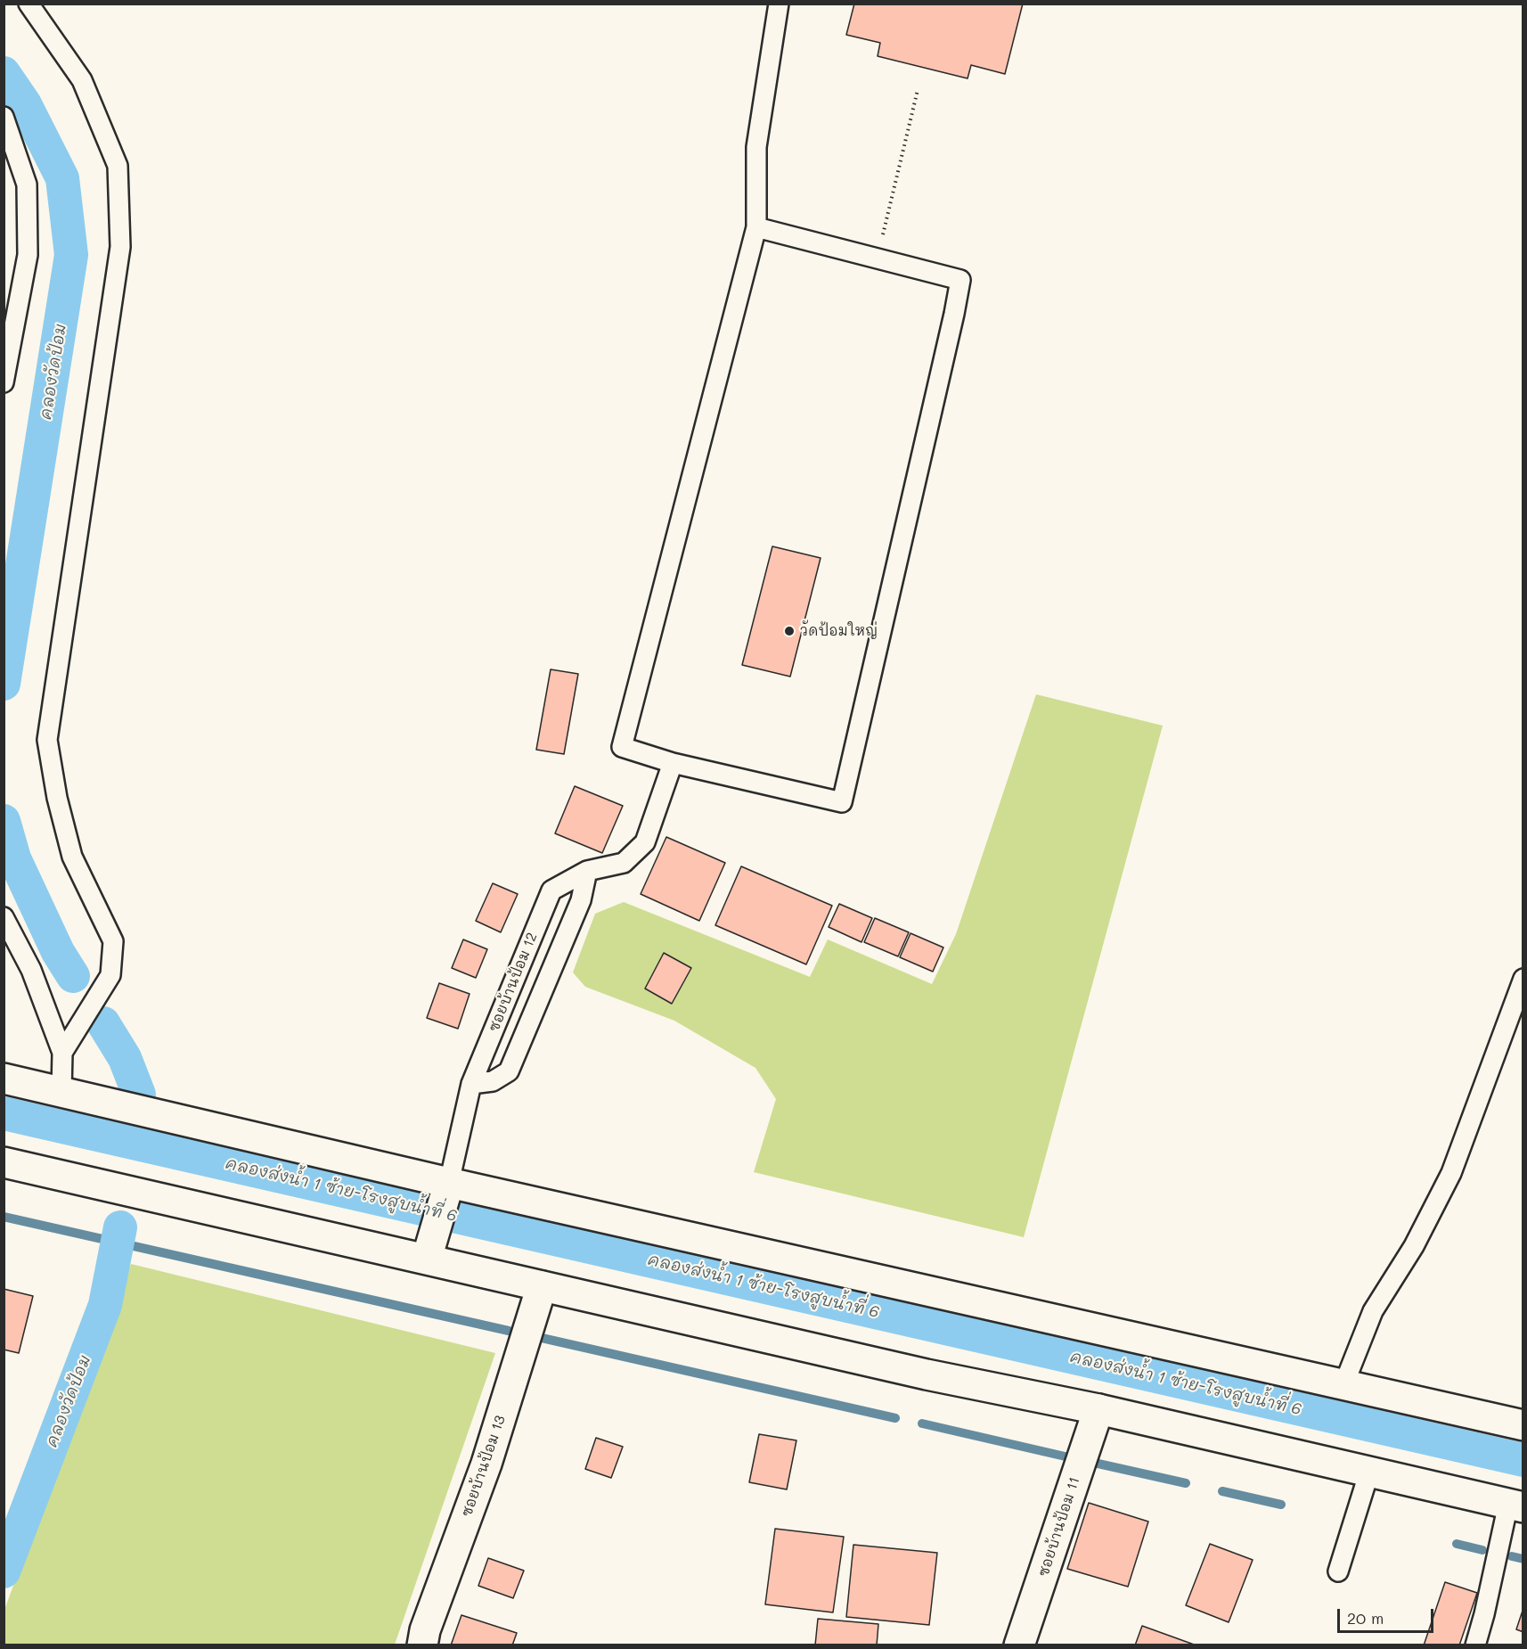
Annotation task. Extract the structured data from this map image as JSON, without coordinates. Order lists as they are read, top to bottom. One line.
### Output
{"streets":{"street":["ซอยบ้านป้อม 12","ซอยบ้านป้อม 13","ซอยบ้านป้อม 11"]},"water":["คลองวัดป้อม","คลองส่งน้ำ 1 ซ้าย-โรงสูบน้ำที่ 6"],"places":["วัดป้อมใหญ่"],"scale_bar":"20 m"}
